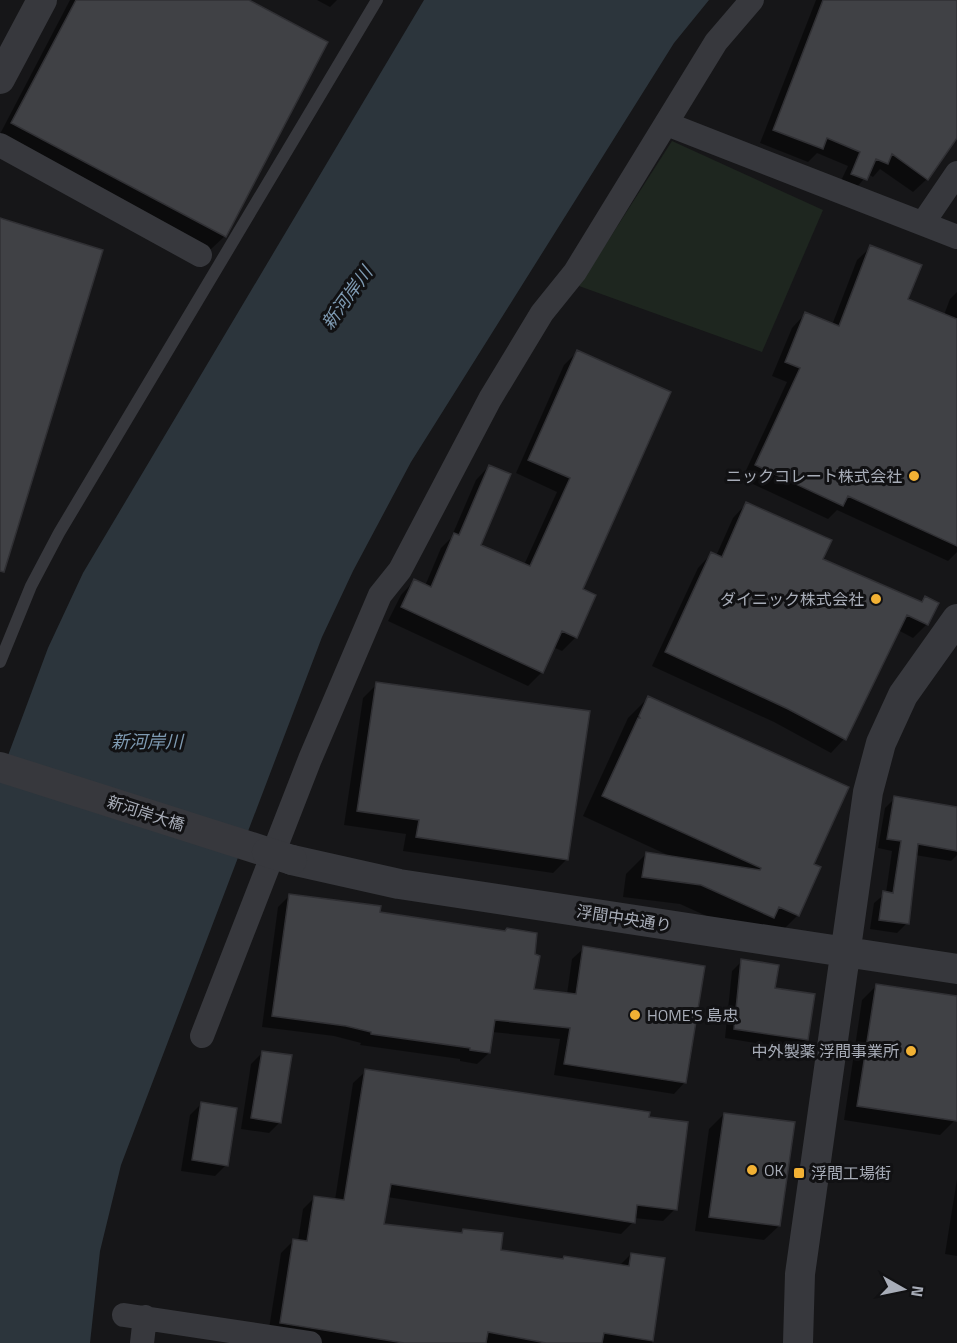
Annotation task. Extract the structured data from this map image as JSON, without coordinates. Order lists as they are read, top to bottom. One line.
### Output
{"streets":{"street":["新河岸大橋","浮間中央通り"]},"crossings":[["新河岸大橋","浮間中央通り"]],"water":["新河岸川"],"places":{"other":["ニックコレート株式会社","ダイニック株式会社","HOME'S 島忠","中外製薬 浮間事業所","OK"],"transit":["浮間工場街"]},"north":"right"}
